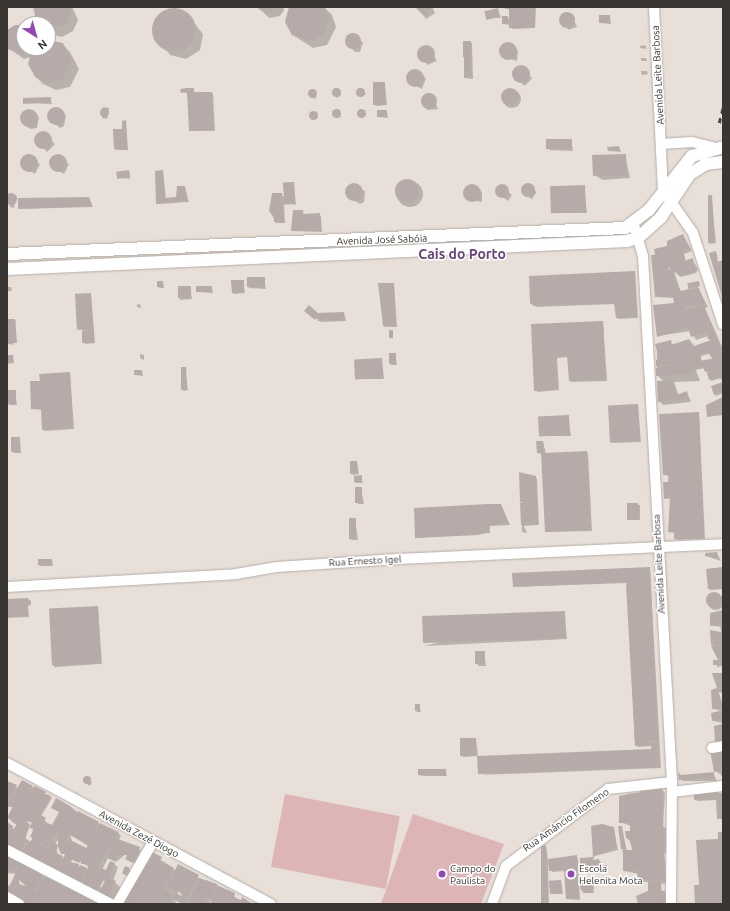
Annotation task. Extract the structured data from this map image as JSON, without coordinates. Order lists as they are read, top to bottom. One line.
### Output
{"streets":{"main road":["Avenida José Sabóia"],"street":["Avenida Leite Barbosa","Rua Ernesto Igel","Rua Amâncio Filomeno","Avenida Zezé Diogo"]},"crossings":[["Avenida Leite Barbosa","Avenida José Sabóia"],["Avenida Leite Barbosa","Rua Ernesto Igel"],["Avenida Leite Barbosa","Rua Amâncio Filomeno"]],"districts":["Cais do Porto"],"places":["Campo do Paulista","Escola Helenita Mota"],"north":"bottom right"}
